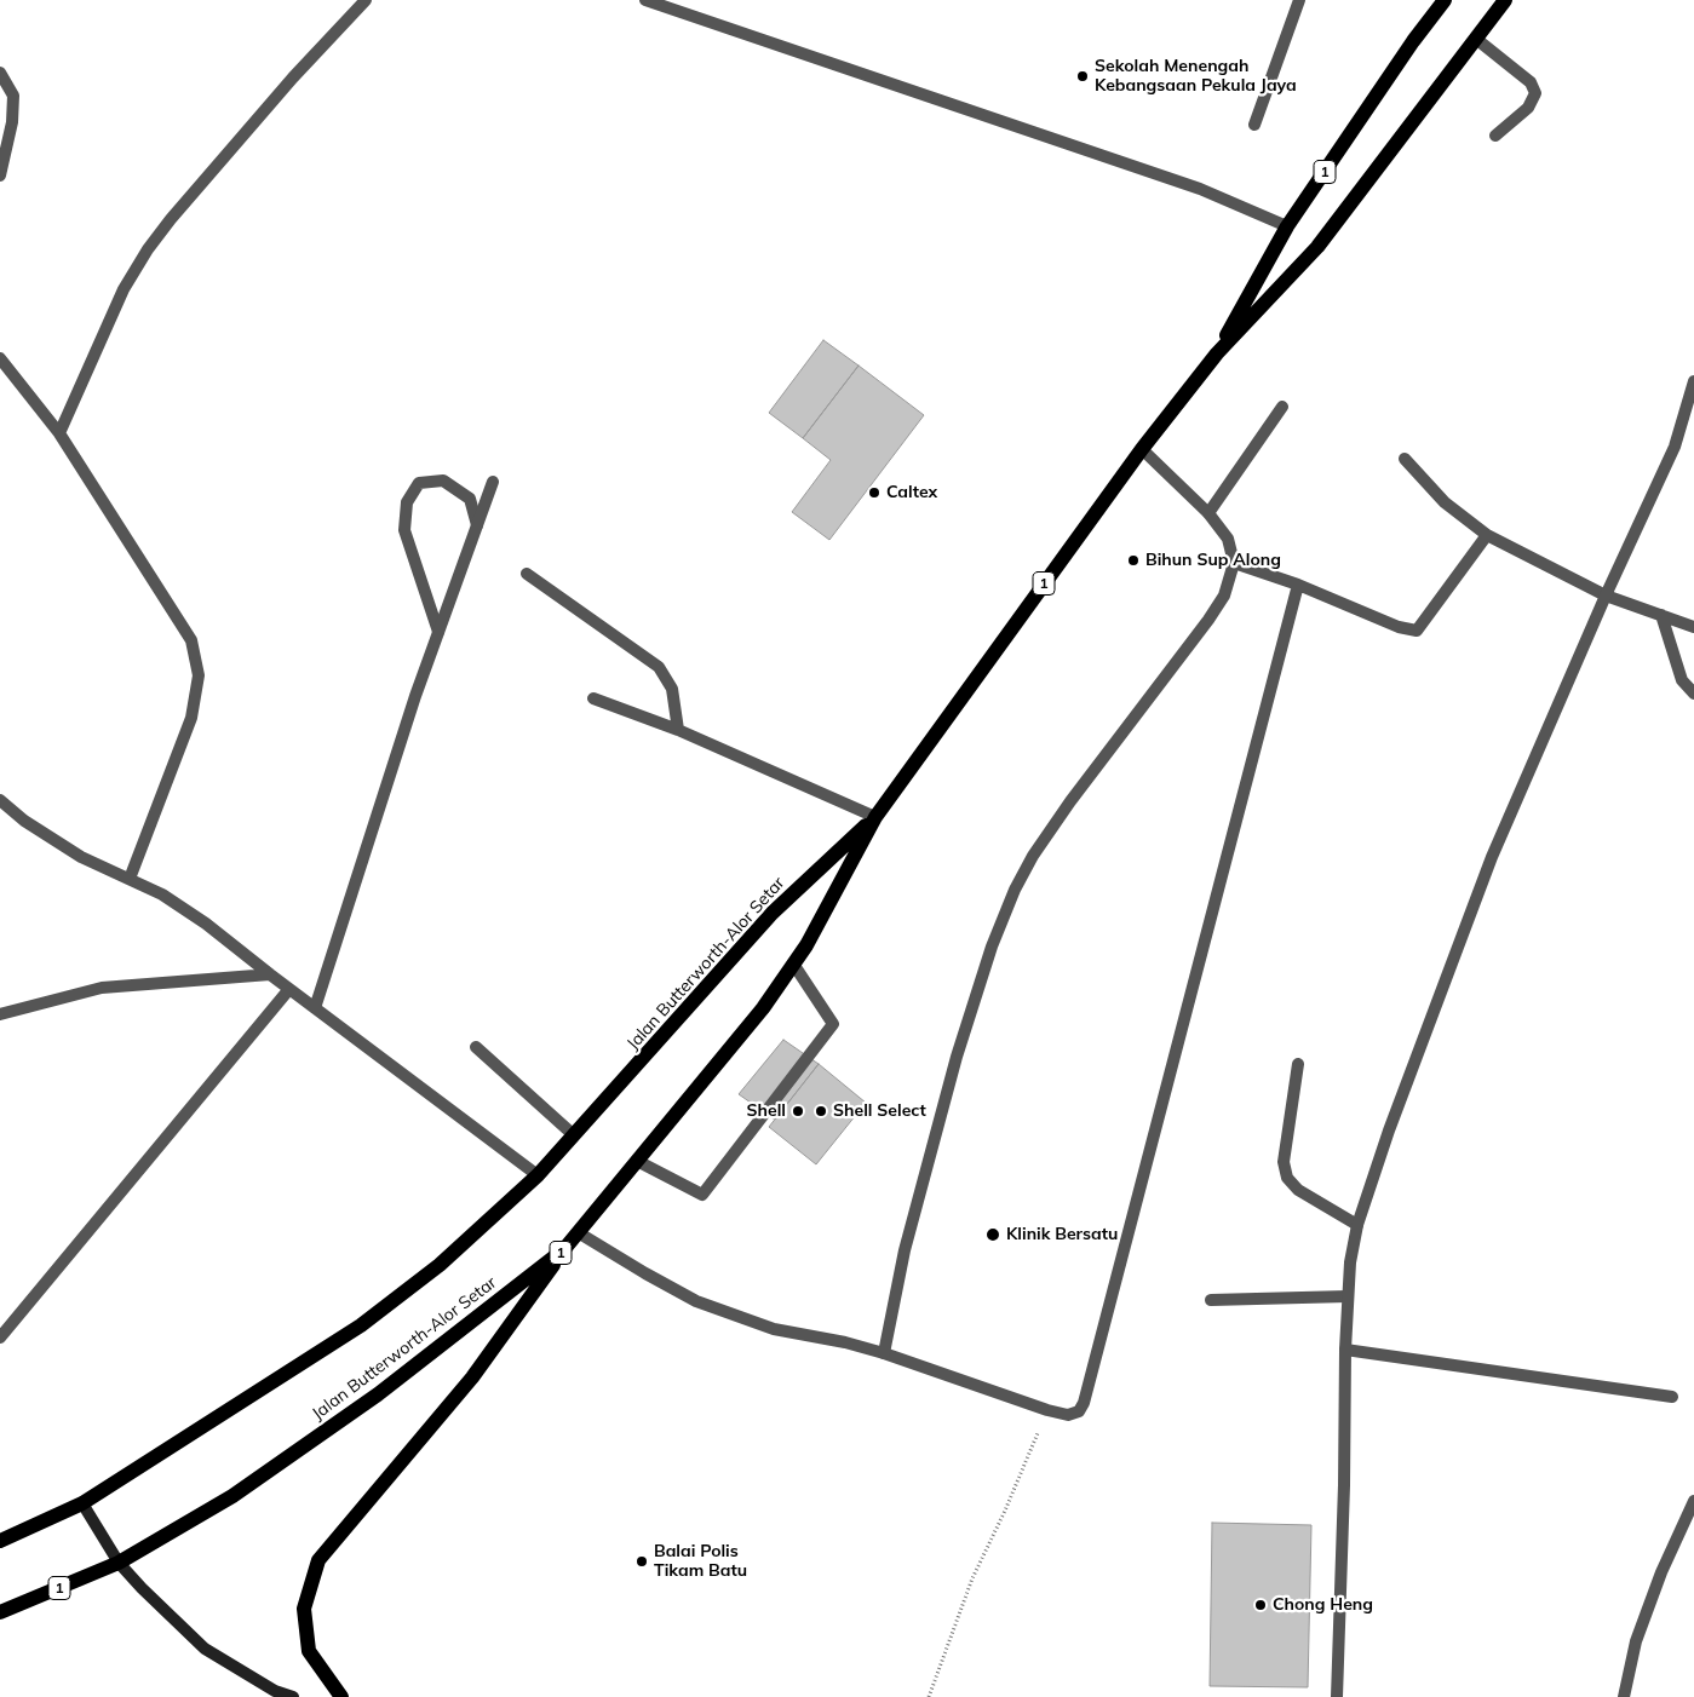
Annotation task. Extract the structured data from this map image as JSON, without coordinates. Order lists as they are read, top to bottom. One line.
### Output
{"streets":{"main road":["1","Jalan Butterworth-Alor Setar"]},"crossings":[["1","Jalan Butterworth-Alor Setar"]],"places":["Sekolah Menengah Kebangsaan Pekula Jaya","Caltex","Bihun Sup Along","Shell","Shell Select","Klinik Bersatu","Balai Polis Tikam Batu","Chong Heng"]}
